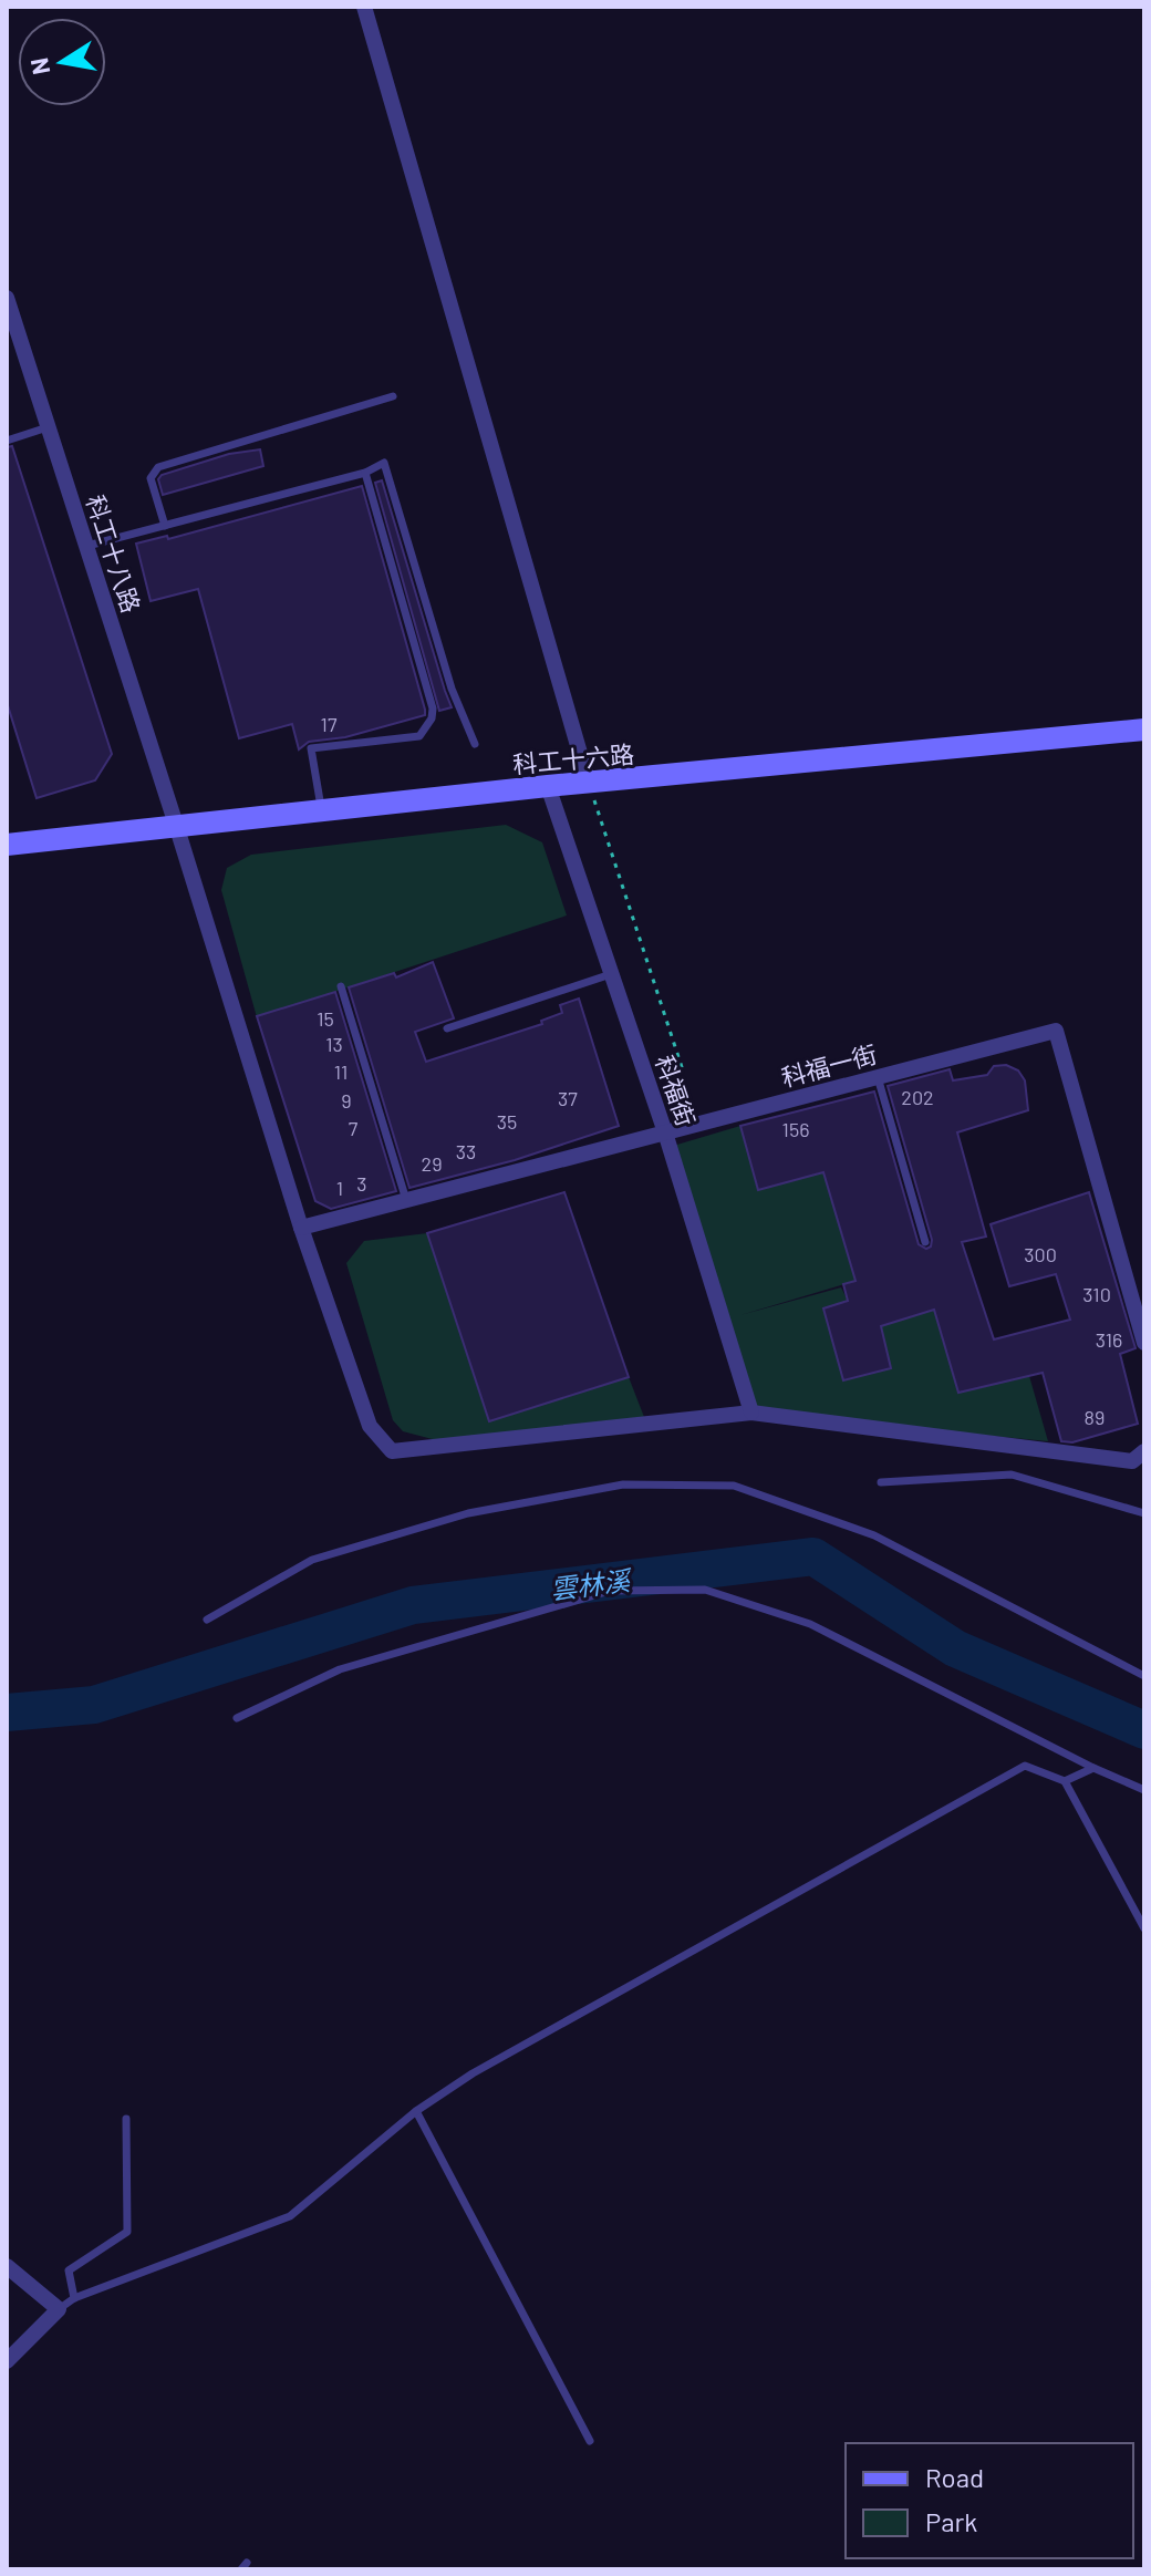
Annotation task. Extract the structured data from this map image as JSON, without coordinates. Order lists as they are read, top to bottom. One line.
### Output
{"streets":{"street":["科工十八路","科工十六路","科福一街","科福街"]},"crossings":[["科工十八路","科工十六路"],["科工十六路","科福街"],["科福一街","科福街"]],"water":["雲林溪"],"house_numbers":["17","15","13","11","202","37","9","35","7","156","33","29","3","1","300","310","316","89"],"legend":["Road","Park"],"north":"left"}
